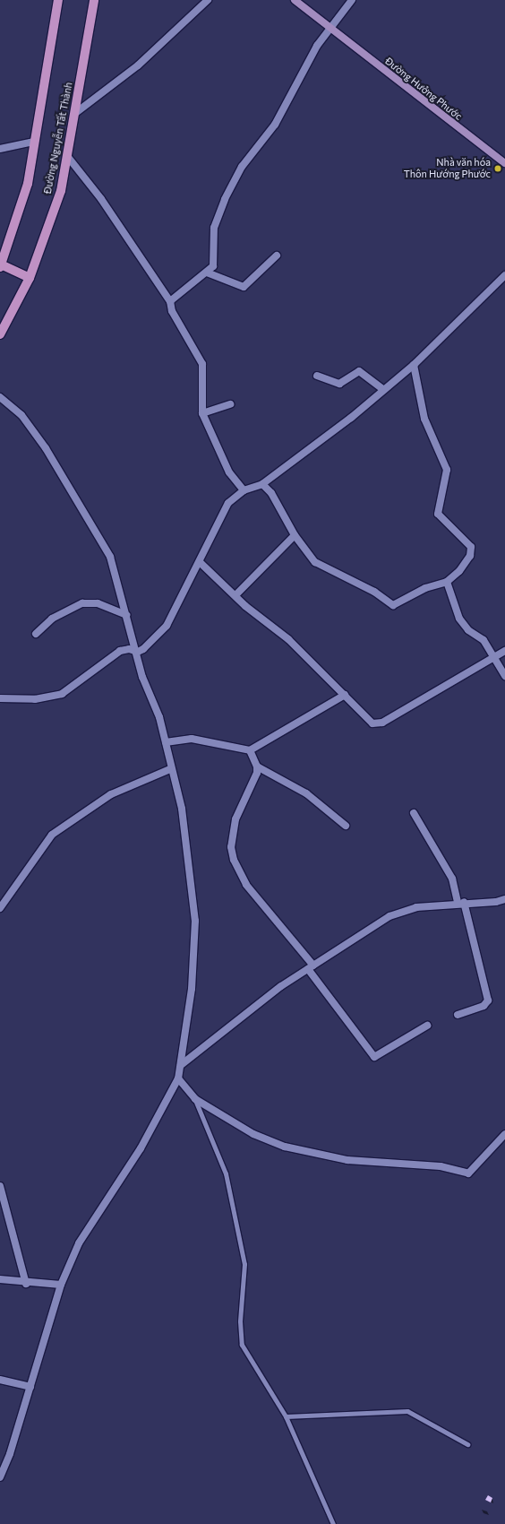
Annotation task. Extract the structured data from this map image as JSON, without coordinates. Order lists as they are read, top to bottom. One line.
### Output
{"streets":{"main road":["Đường Hưởng Phước","Đường Nguyễn Tất Thành"]},"places":["Nhà văn hóa Thôn Hướng Phước"]}
